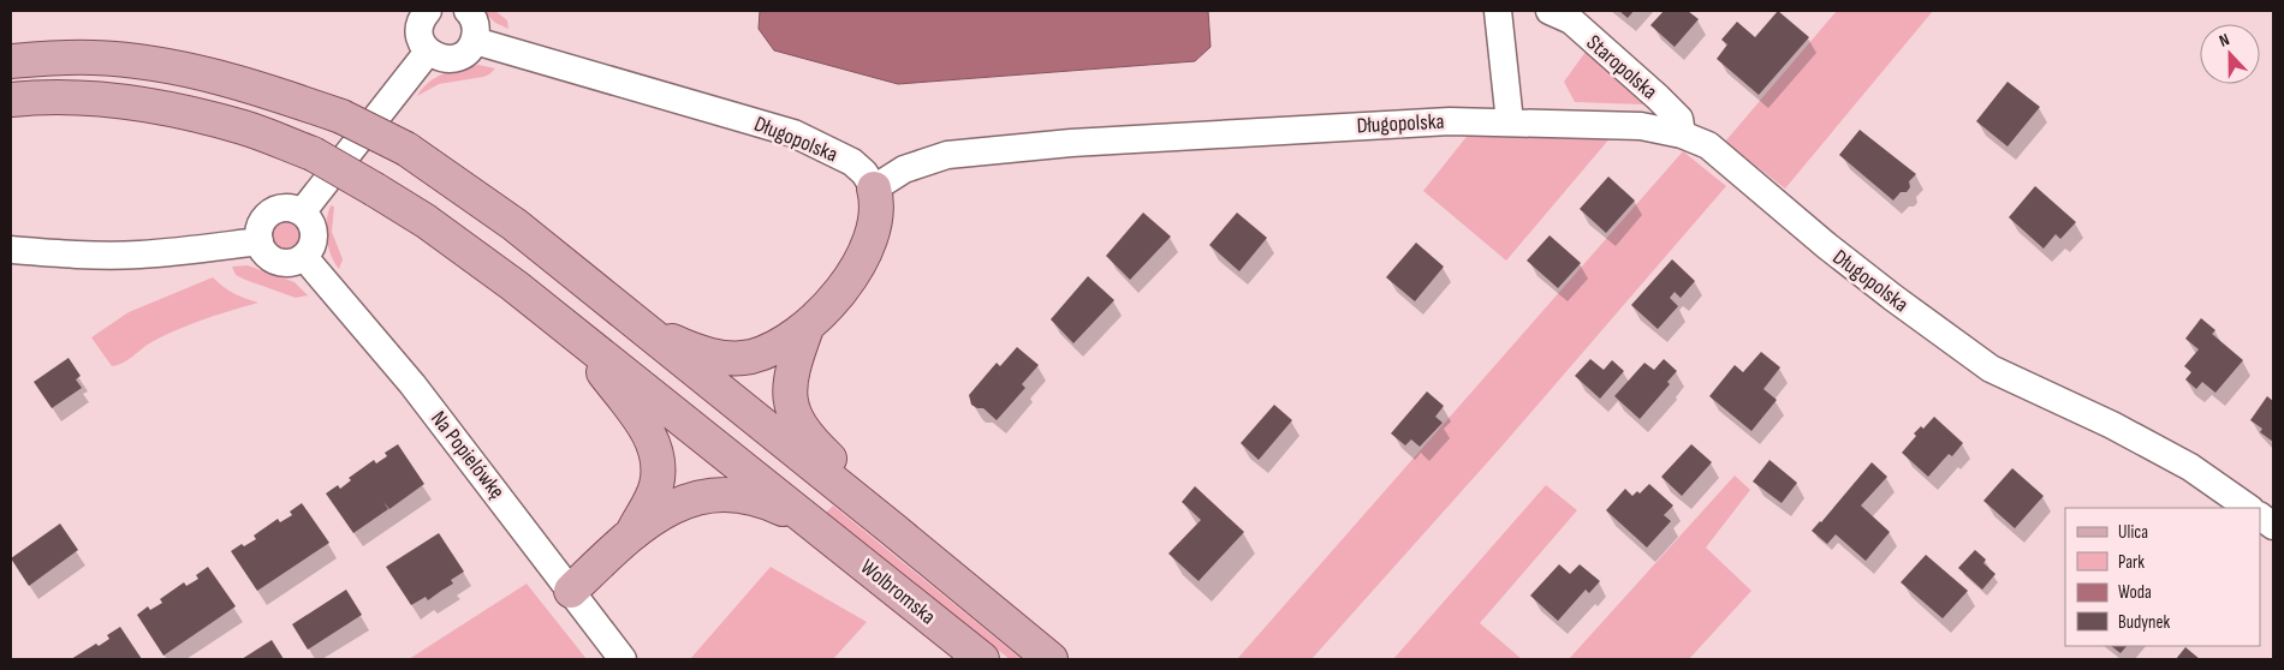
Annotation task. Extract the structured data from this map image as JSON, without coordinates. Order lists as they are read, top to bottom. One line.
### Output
{"streets":{"main road":["Wolbromska"],"street":["Staropolska","Długopolska","Na Popielówkę"]},"crossings":[["Staropolska","Długopolska"]],"legend":["Ulica","Park","Woda","Budynek"],"north":"top"}
